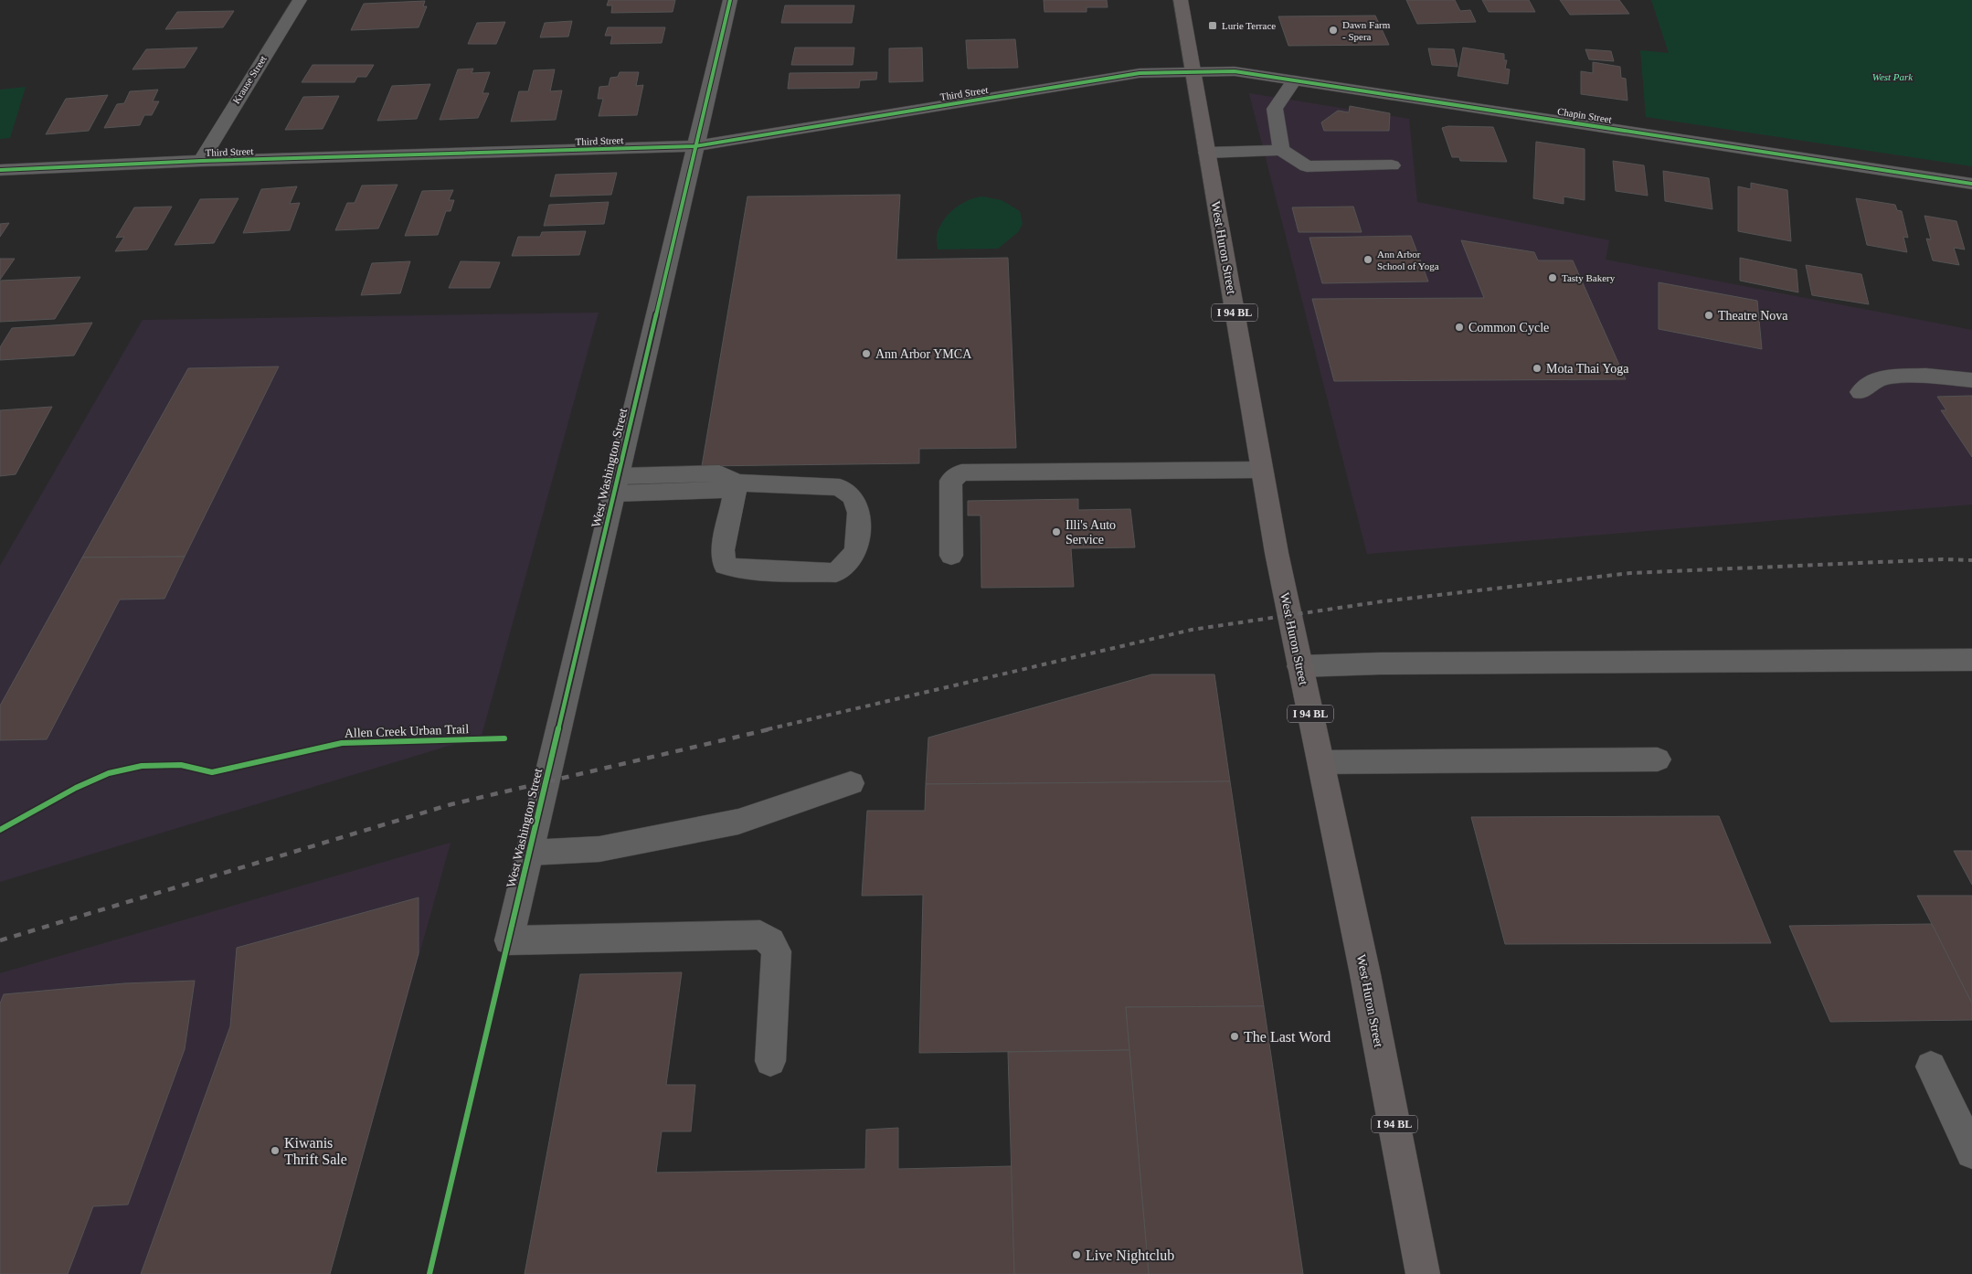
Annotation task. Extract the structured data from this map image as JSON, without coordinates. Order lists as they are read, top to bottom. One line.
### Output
{"streets":{"main road":["West Huron Street","I 94 BL"],"street":["Krause Street","Third Street","Chapin Street","West Washington Street"],"cycle path":["Allen Creek Urban Trail"]},"crossings":[["Krause Street","Third Street"],["Third Street","Chapin Street"],["Third Street","West Huron Street"],["Third Street","West Washington Street"],["Chapin Street","West Huron Street"]],"parks":["West Park"],"places":{"transit":["Lurie Terrace"],"other":["Dawn Farm - Spera","Ann Arbor School of Yoga","Tasty Bakery","Theatre Nova","Common Cycle","Ann Arbor YMCA","Mota Thai Yoga","Illi's Auto Service","The Last Word","Kiwanis Thrift Sale","Live Nightclub"]}}
